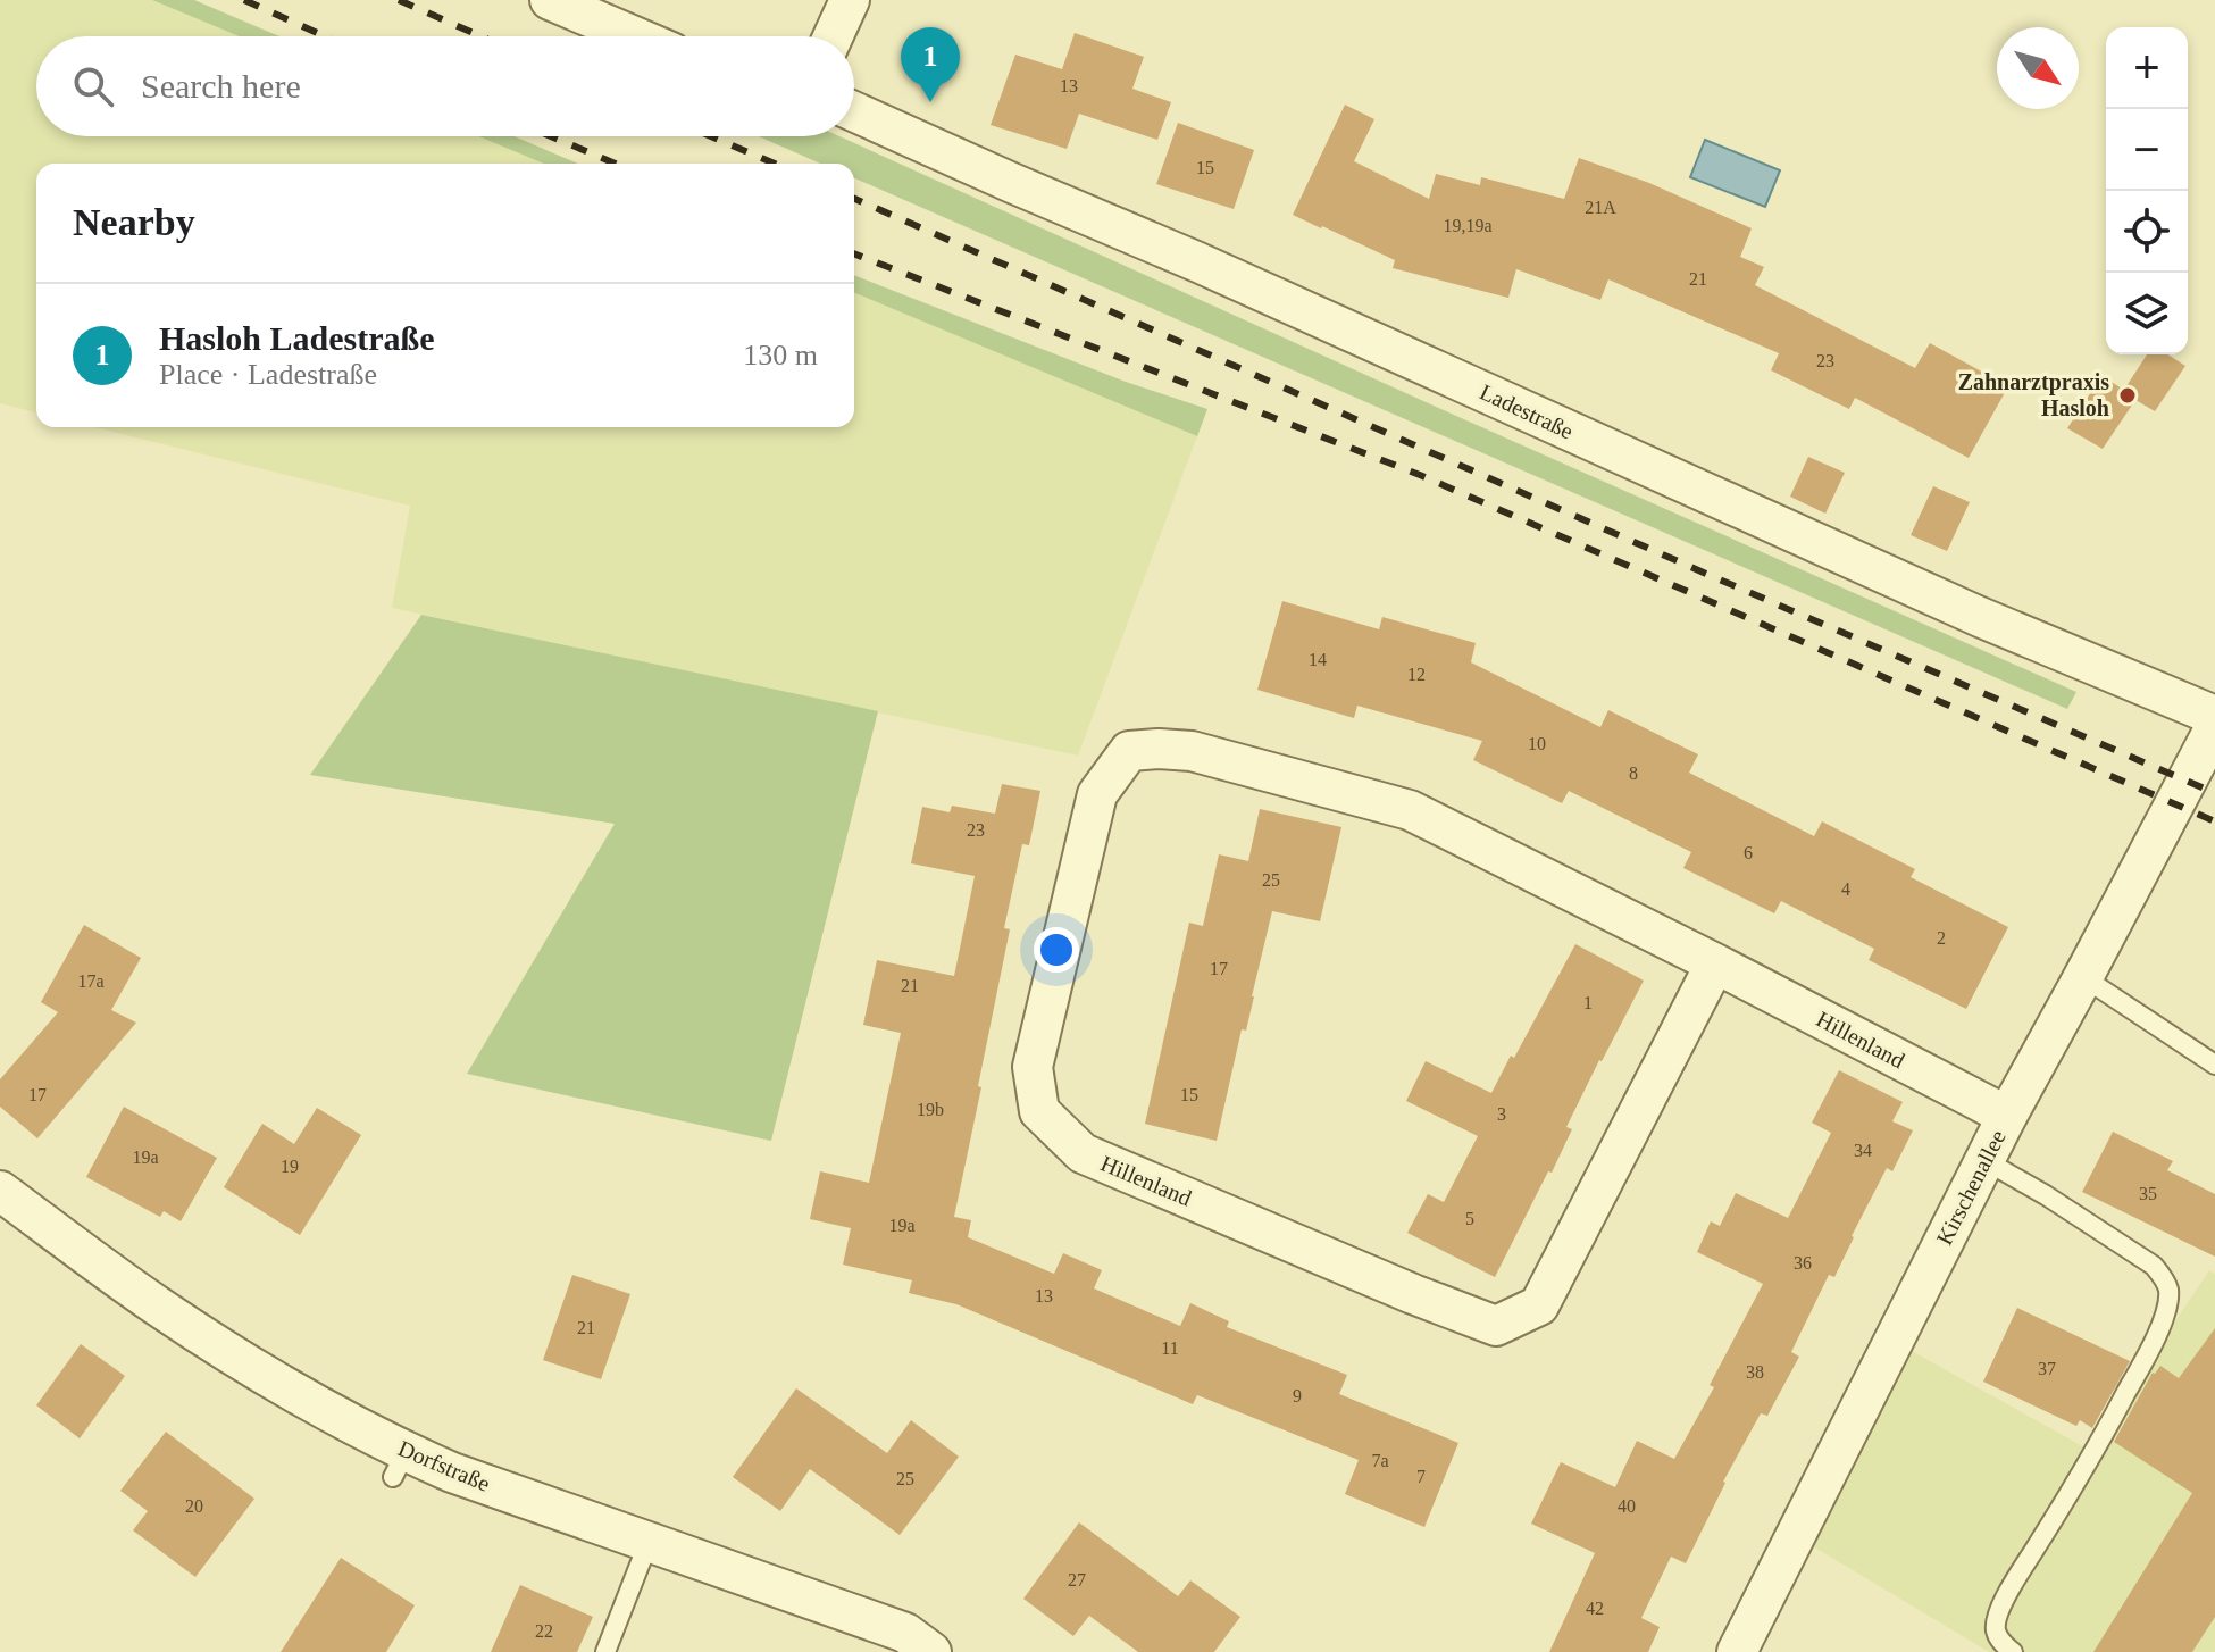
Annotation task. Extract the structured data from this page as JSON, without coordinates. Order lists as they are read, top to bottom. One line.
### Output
{"streets":{"street":["Ladestraße","Hillenland","Kirschenallee","Dorfstraße"]},"crossings":[["Hillenland","Kirschenallee"]],"places":["Zahnarztpraxis Hasloh"],"house_numbers":["13","15","21A","19,19a","21","23","14","12","10","8","23","6","25","4","2","17","17a","21","1","17","15","19b","3","34","19a","19","35","5","19a","36","13","21","11","37","38","9","7a","7","25","20","40","27","42","22"],"north":"bottom right","page":{"map_buttons":["+","−"],"pins":"1","search":"Search here","heading":"Nearby","list":[{"mark":"1","name":"Hasloh Ladestraße","note":"Place · Ladestraße","value":"130 m"}]}}
